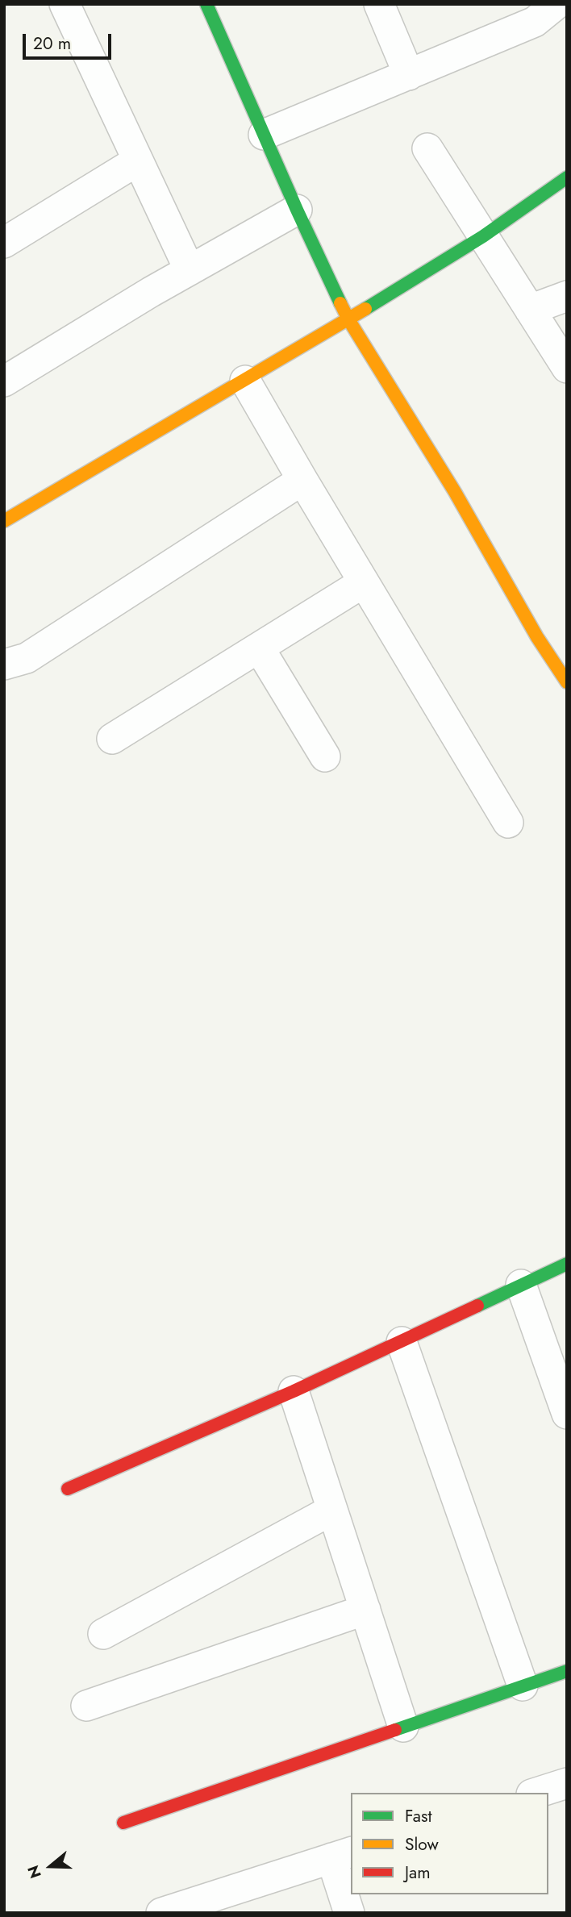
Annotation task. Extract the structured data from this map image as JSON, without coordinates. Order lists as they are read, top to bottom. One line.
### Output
{"legend":["Fast","Slow","Jam"],"scale_bar":"20 m","north":"left"}
